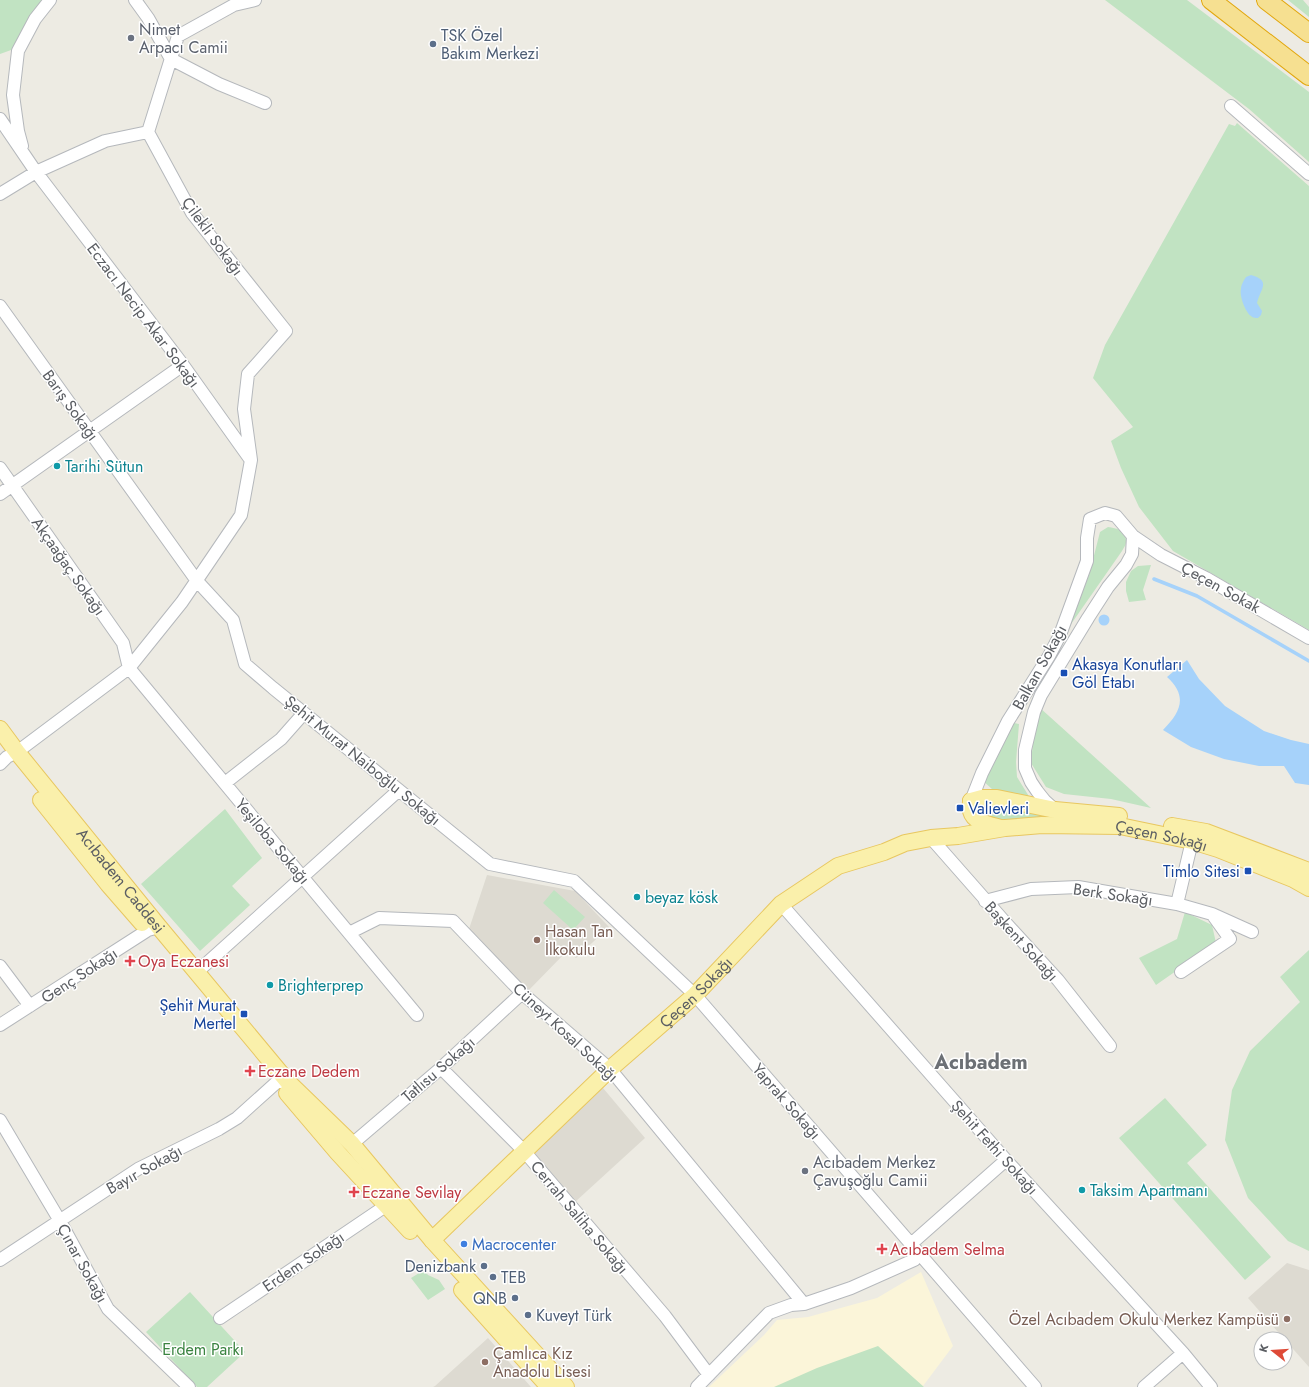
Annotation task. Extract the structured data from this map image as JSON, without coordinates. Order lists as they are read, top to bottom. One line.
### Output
{"streets":{"main road":["Çeçen Sokağı","Acıbadem Caddesi"],"street":["Çilekli Sokağı","Eczacı Necip Akar Sokağı","Barış Sokağı","Akçaağaç Sokağı","Çeçen Sokak","Balkan Sokağı","Şehit Murat Naiboğlu Sokağı","Yeşiloba Sokağı","Berk Sokağı","Başkent Sokağı","Genç Sokağı","Cüneyt Kosal Sokağı","Tatlısu Sokağı","Yaprak Sokağı","Şehit Fethi Sokağı","Bayır Sokağı","Cerrah Saliha Sokağı","Erdem Sokağı","Çınar Sokağı"]},"crossings":[["Çilekli Sokağı","Eczacı Necip Akar Sokağı"],["Barış Sokağı","Şehit Murat Naiboğlu Sokağı"],["Akçaağaç Sokağı","Yeşiloba Sokağı"],["Çeçen Sokak","Balkan Sokağı"],["Balkan Sokağı","Çeçen Sokağı"],["Şehit Murat Naiboğlu Sokağı","Yaprak Sokağı"],["Çeçen Sokağı","Acıbadem Caddesi"],["Çeçen Sokağı","Başkent Sokağı"],["Çeçen Sokağı","Cüneyt Kosal Sokağı"],["Çeçen Sokağı","Yaprak Sokağı"],["Çeçen Sokağı","Şehit Fethi Sokağı"],["Çeçen Sokağı","Cerrah Saliha Sokağı"],["Yeşiloba Sokağı","Cüneyt Kosal Sokağı"],["Acıbadem Caddesi","Genç Sokağı"],["Acıbadem Caddesi","Tatlısu Sokağı"],["Acıbadem Caddesi","Bayır Sokağı"],["Acıbadem Caddesi","Erdem Sokağı"],["Berk Sokağı","Başkent Sokağı"],["Cüneyt Kosal Sokağı","Tatlısu Sokağı"],["Tatlısu Sokağı","Cerrah Saliha Sokağı"],["Bayır Sokağı","Çınar Sokağı"]],"districts":["Acıbadem"],"parks":["Erdem Parkı"],"places":{"other":["Nimet Arpacı Camii","TSK Özel Bakım Merkezi","Tarihi Sütun","beyaz kösk","Hasan Tan İlkokulu","Brighterprep","Acıbadem Merkez Çavuşoğlu Camii","Taksim Apartmanı","Macrocenter","Denizbank","TEB","QNB","Kuveyt Türk","Özel Acıbadem Okulu Merkez Kampüsü","Çamlıca Kız Anadolu Lisesi"],"transit":["Akasya Konutları Göl Etabı","Valievleri","Timlo Sitesi","Şehit Murat Mertel"],"health":["Oya Eczanesi","Eczane Dedem","Eczane Sevilay","Acıbadem Selma"]},"north":"left"}
